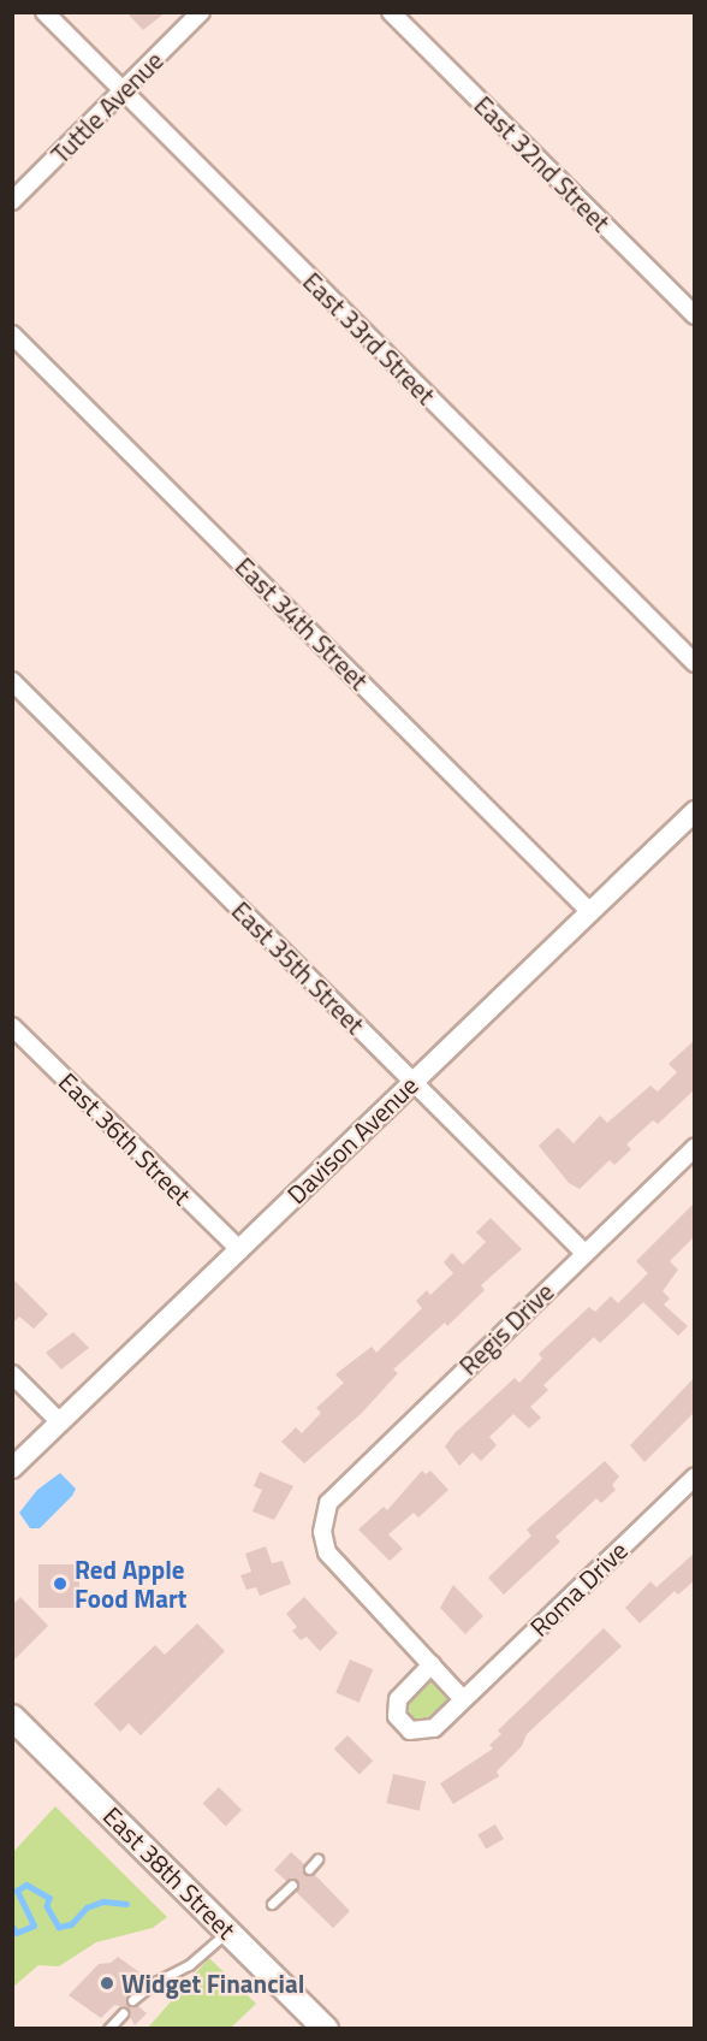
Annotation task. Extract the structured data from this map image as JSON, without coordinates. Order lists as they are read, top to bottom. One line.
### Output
{"streets":{"main road":["East 38th Street"],"street":["Tuttle Avenue","East 32nd Street","East 33rd Street","East 34th Street","East 35th Street","East 36th Street","Davison Avenue","Regis Drive","Roma Drive"]},"crossings":[["Tuttle Avenue","East 33rd Street"],["East 34th Street","Davison Avenue"],["East 35th Street","Davison Avenue"],["East 35th Street","Regis Drive"],["East 36th Street","Davison Avenue"],["Regis Drive","Roma Drive"]],"places":["Red Apple Food Mart","Widget Financial"]}
